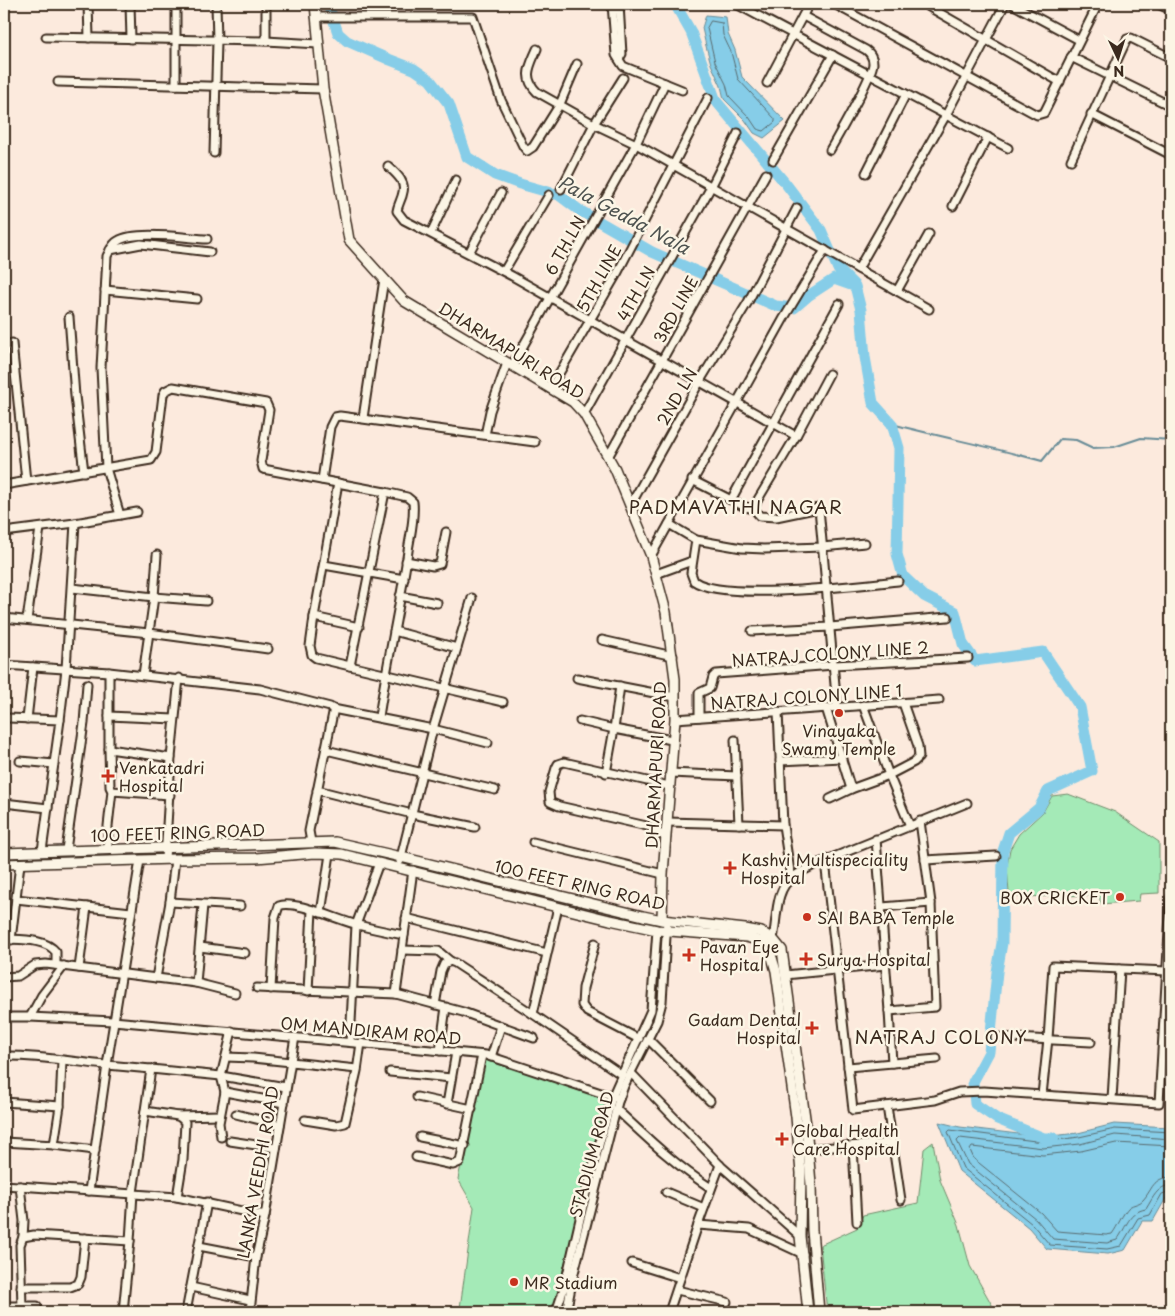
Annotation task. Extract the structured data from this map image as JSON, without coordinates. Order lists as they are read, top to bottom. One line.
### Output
{"streets":{"main road":["DHARMAPURI ROAD","100 FEET RING ROAD"],"street":["6 TH LN","5TH LINE","4TH LN","3RD LINE","2ND LN","NATRAJ COLONY LINE 2","NATRAJ COLONY LINE 1","OM MANDIRAM ROAD","STADIUM ROAD","LANKA VEEDHI ROAD"]},"crossings":[["6 TH LN","DHARMAPURI ROAD"],["5TH LINE","DHARMAPURI ROAD"],["4TH LN","DHARMAPURI ROAD"],["3RD LINE","DHARMAPURI ROAD"],["DHARMAPURI ROAD","2ND LN"],["DHARMAPURI ROAD","NATRAJ COLONY LINE 1"],["DHARMAPURI ROAD","100 FEET RING ROAD"],["DHARMAPURI ROAD","STADIUM ROAD"],["NATRAJ COLONY LINE 2","NATRAJ COLONY LINE 1"],["100 FEET RING ROAD","STADIUM ROAD"],["OM MANDIRAM ROAD","STADIUM ROAD"],["OM MANDIRAM ROAD","LANKA VEEDHI ROAD"]],"districts":["PADMAVATHI NAGAR","NATRAJ COLONY"],"water":["Pala Gedda Nala"],"places":{"other":["Vinayaka Swamy Temple","BOX CRICKET","SAI BABA Temple","MR Stadium"],"health":["Venkatadri Hospital","Kashvi Multispeciality Hospital","Pavan Eye Hospital","Surya Hospital","Gadam Dental Hospital","Global Health Care Hospital"]},"north":"bottom"}
